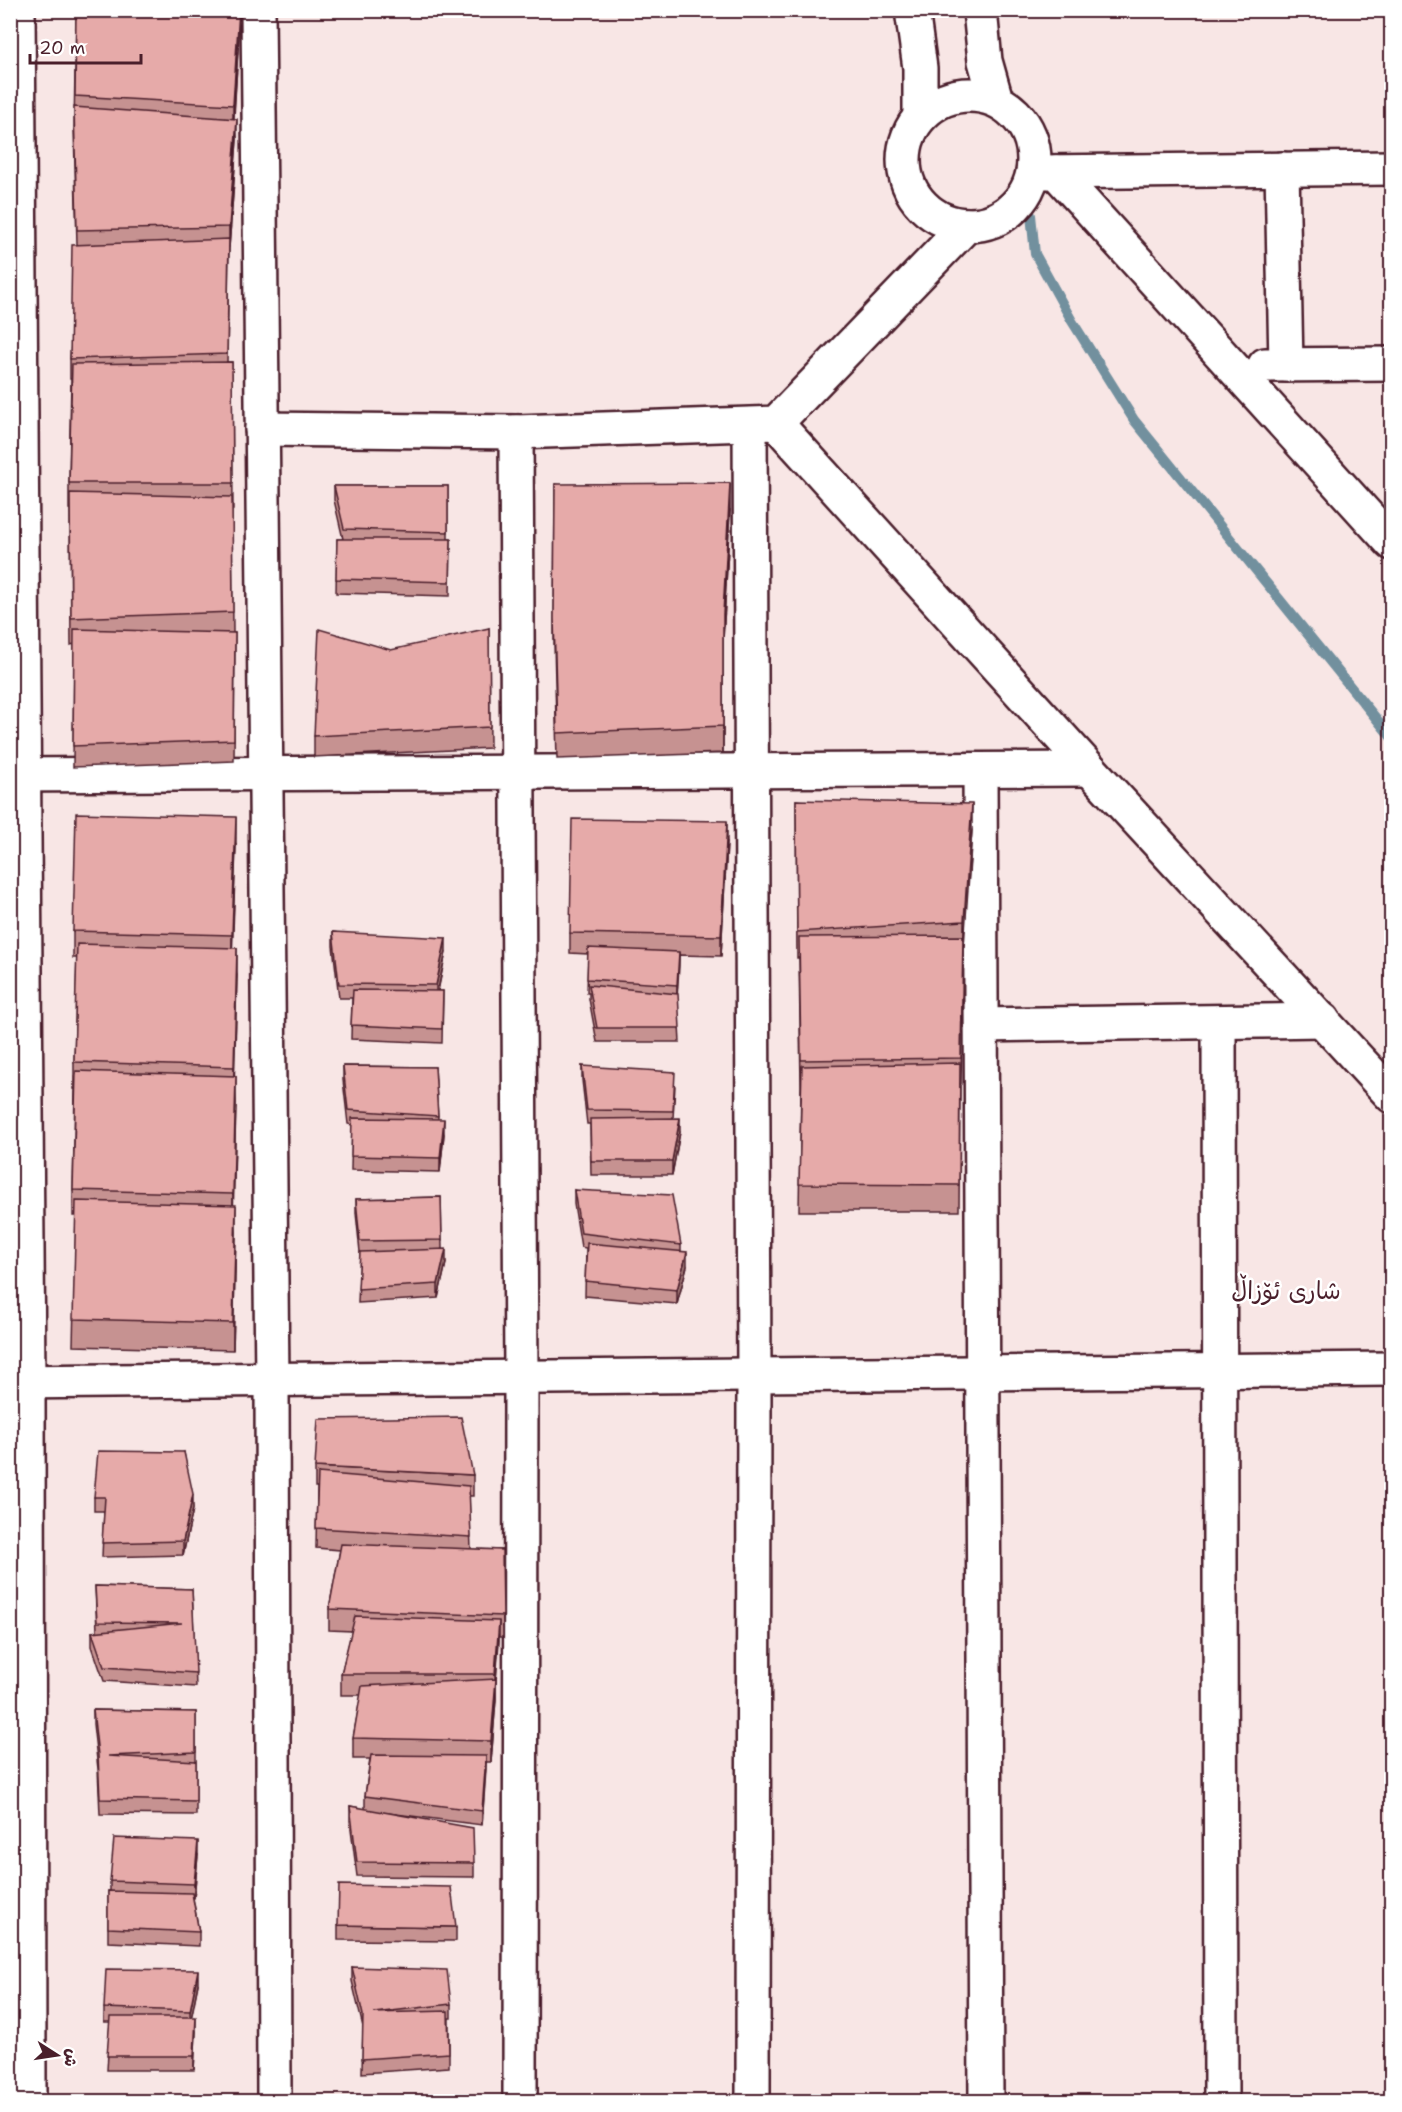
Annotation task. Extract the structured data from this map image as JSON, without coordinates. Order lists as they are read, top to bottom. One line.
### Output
{"districts":["شاری ئۆزاڵ"],"scale_bar":"20 m","north":"right"}
